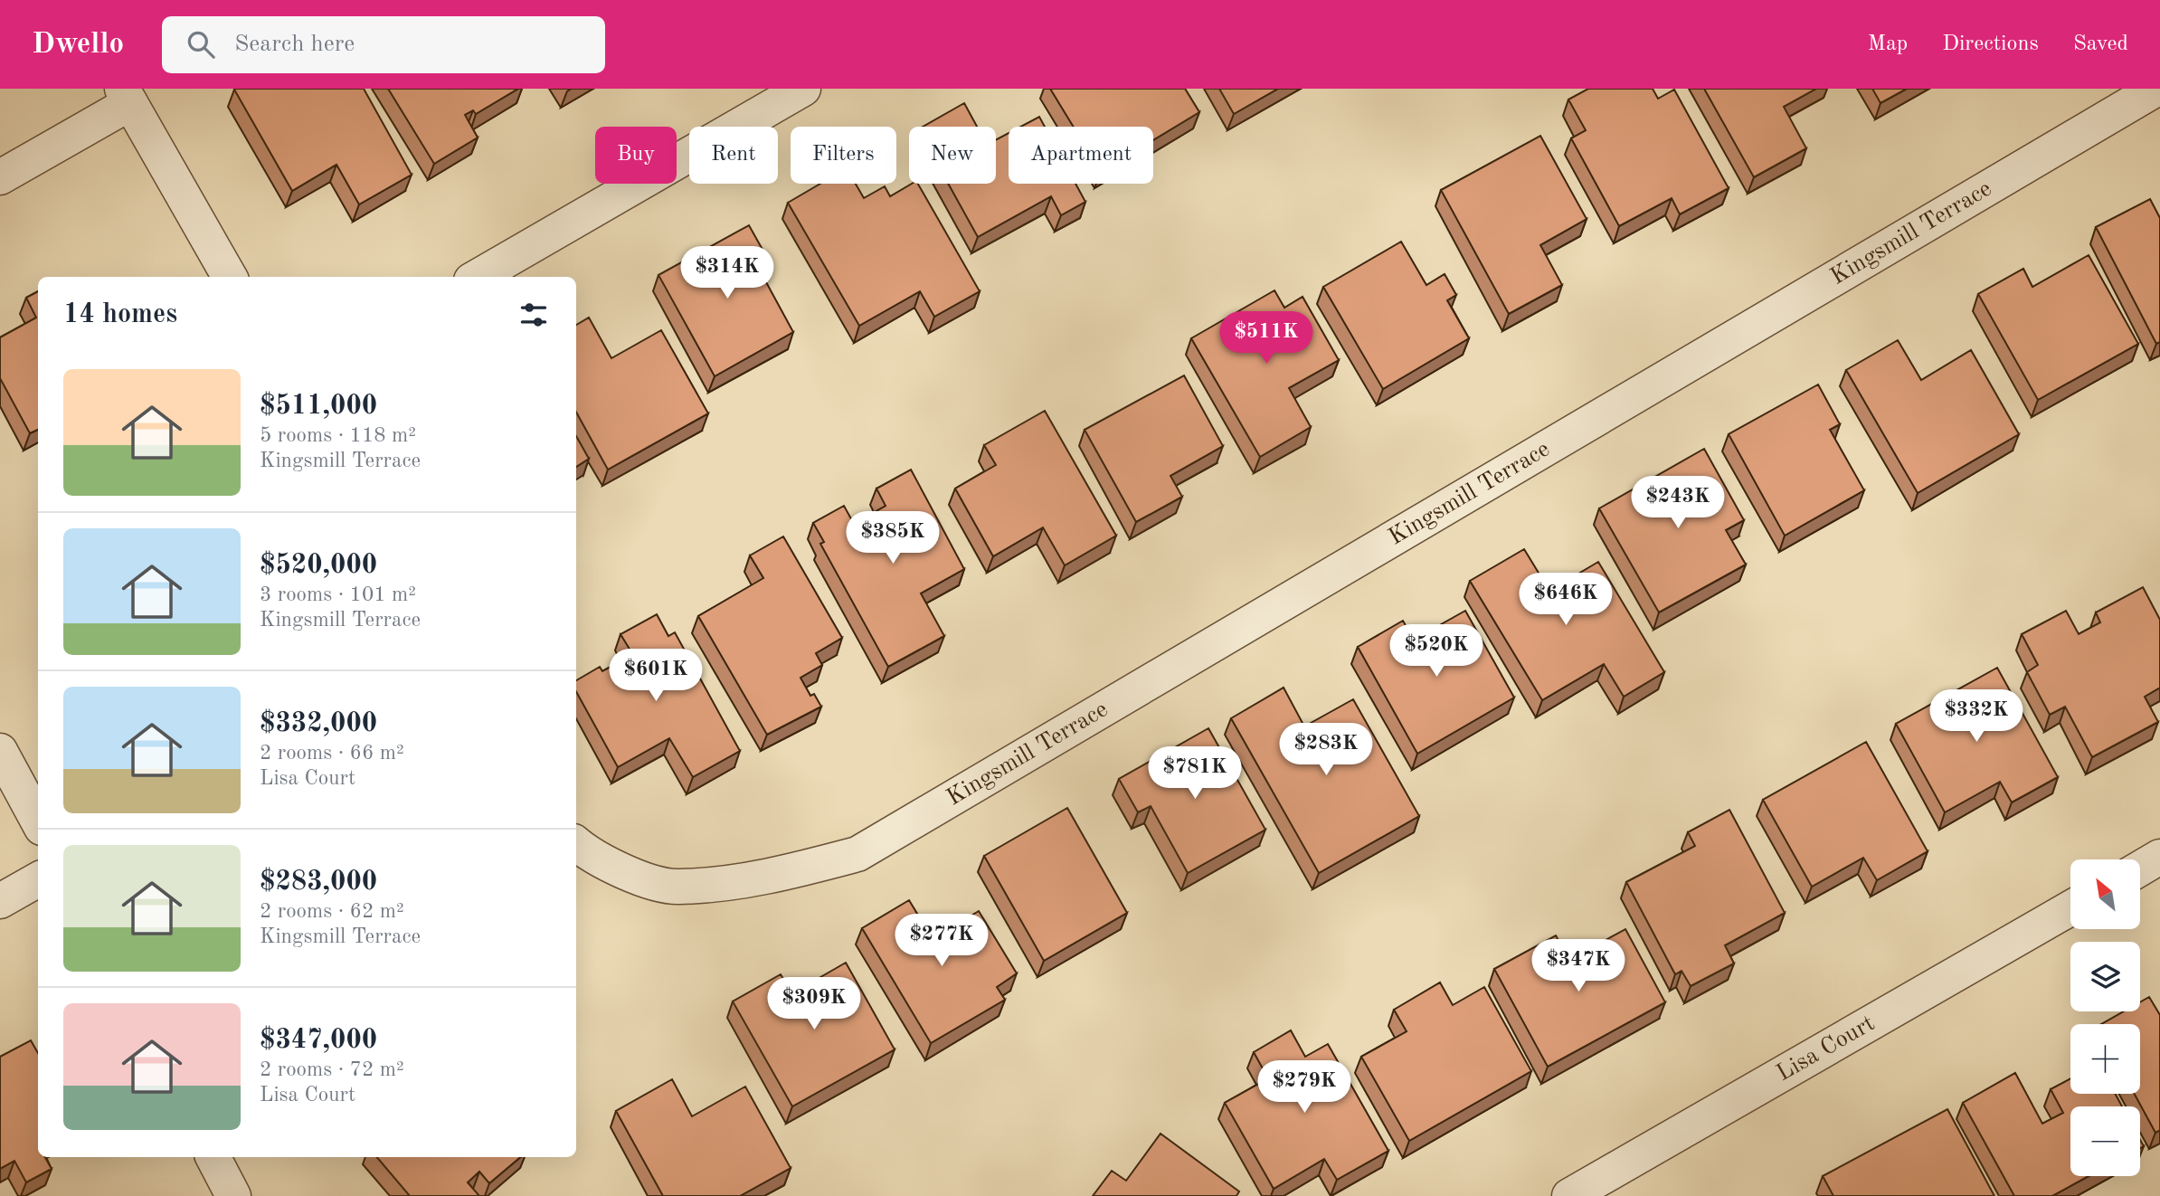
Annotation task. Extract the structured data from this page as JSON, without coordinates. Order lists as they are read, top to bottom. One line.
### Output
{"streets":{"street":["Kingsmill Terrace","Lisa Court"]},"north":"top left","page":{"header":"Dwello","search":"Search here","nav":["Map","Directions","Saved"],"chip":["Buy","Rent","Filters","New","Apartment"],"price":["$314K","$511K","$243K","$385K","$646K","$520K","$601K","$332K","$283K","$781K","$277K","$347K","$309K","$279K"],"heading":"14 homes","list":[{"name":"$511,000","note":"5 rooms · 118 m² · Kingsmill Terrace"},{"name":"$520,000","note":"3 rooms · 101 m² · Kingsmill Terrace"},{"name":"$332,000","note":"2 rooms · 66 m² · Lisa Court"},{"name":"$283,000","note":"2 rooms · 62 m² · Kingsmill Terrace"},{"name":"$347,000","note":"2 rooms · 72 m² · Lisa Court"}],"map_buttons":["+","−"]}}
